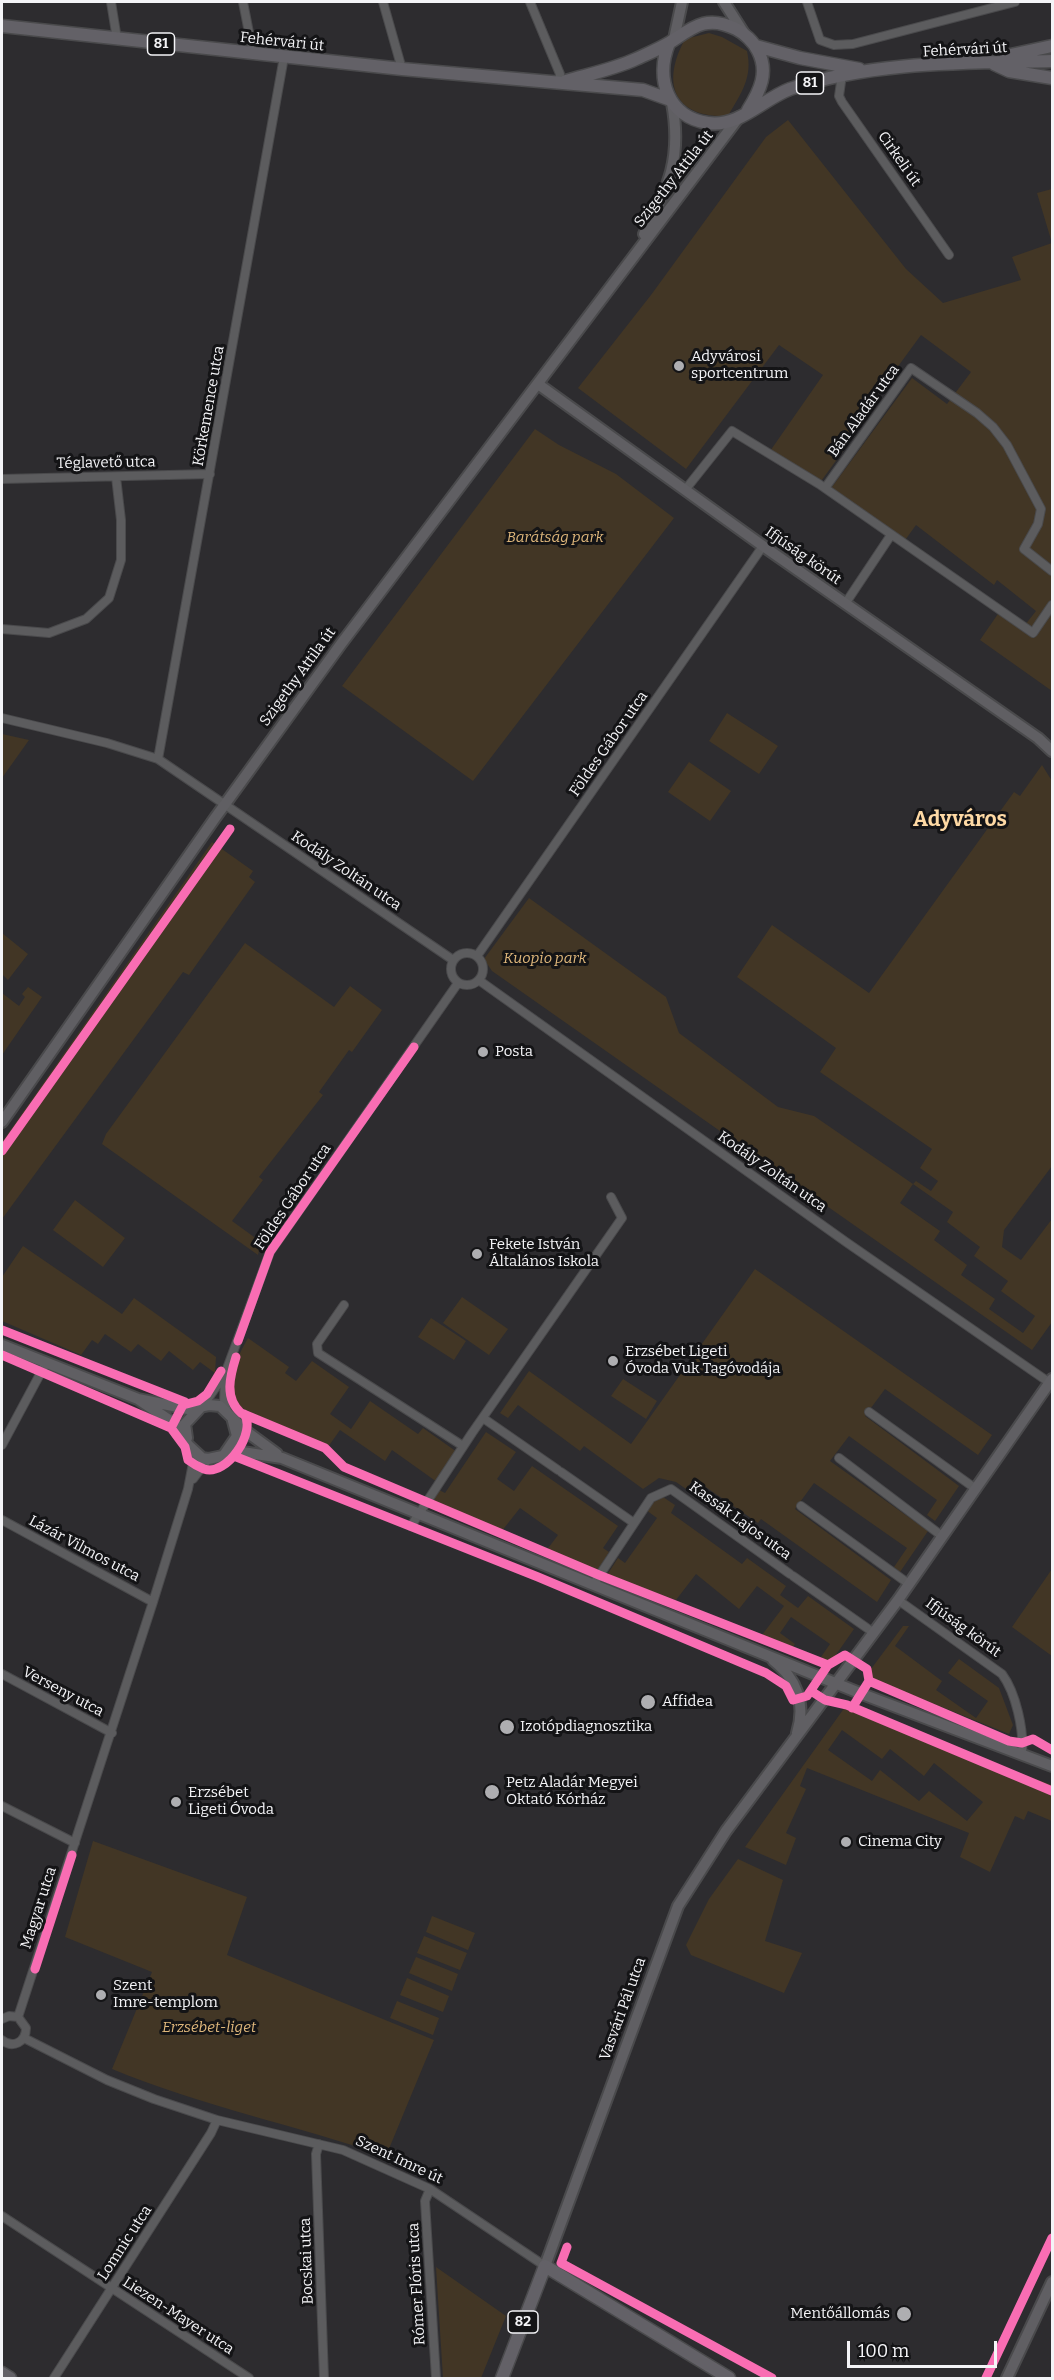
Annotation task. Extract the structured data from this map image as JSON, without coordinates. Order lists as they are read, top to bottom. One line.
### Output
{"streets":{"main road":["Fehérvári út","81","Vasvári Pál utca","Szent Imre út","82"],"street":["Cirkeli út","Szigethy Attila út","Körkemence utca","Bán Aladár utca","Téglavető utca","Ifjúság körút","Földes Gábor utca","Kodály Zoltán utca","Kassák Lajos utca","Lázár Vilmos utca","Verseny utca","Magyar utca","Lomnic utca","Bocskai utca","Rómer Flóris utca","Liezen-Mayer utca"]},"crossings":[["Fehérvári út","Cirkeli út"],["Fehérvári út","Szigethy Attila út"],["Fehérvári út","Körkemence utca"],["Szigethy Attila út","Ifjúság körút"],["Szigethy Attila út","Kodály Zoltán utca"],["Körkemence utca","Téglavető utca"],["Körkemence utca","Kodály Zoltán utca"],["Ifjúság körút","Földes Gábor utca"],["Földes Gábor utca","Kodály Zoltán utca"],["Földes Gábor utca","Magyar utca"],["Lázár Vilmos utca","Magyar utca"],["Verseny utca","Magyar utca"],["Vasvári Pál utca","Szent Imre út"],["Szent Imre út","Lomnic utca"],["Szent Imre út","Bocskai utca"],["Szent Imre út","Rómer Flóris utca"],["Lomnic utca","Liezen-Mayer utca"]],"districts":["Adyváros"],"parks":["Barátság park","Kuopio park","Erzsébet-liget"],"places":["Adyvárosi sportcentrum","Posta","Fekete István Általános Iskola","Erzsébet Ligeti Óvoda Vuk Tagóvodája","Affidea","Izotópdiagnosztika","Petz Aladár Megyei Oktató Kórház","Erzsébet Ligeti Óvoda","Cinema City","Szent Imre-templom","Mentőállomás"],"scale_bar":"100 m"}
